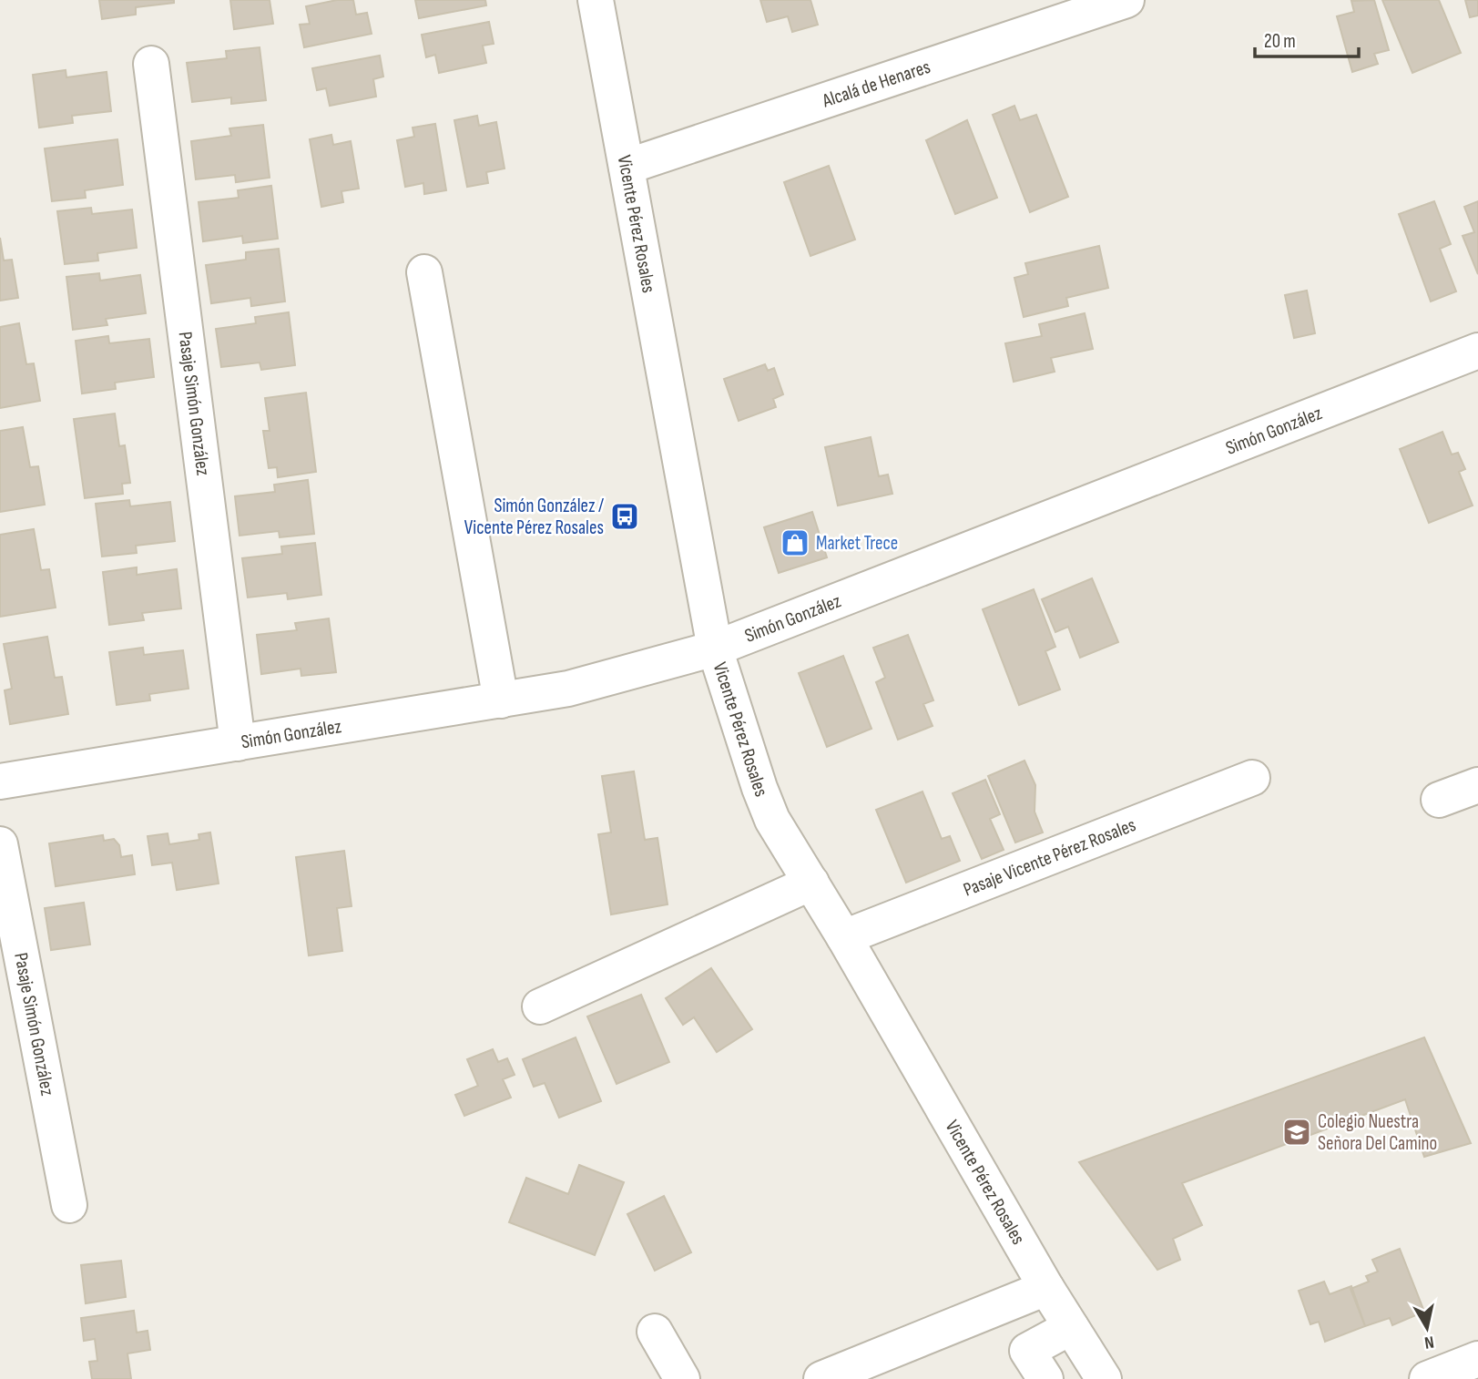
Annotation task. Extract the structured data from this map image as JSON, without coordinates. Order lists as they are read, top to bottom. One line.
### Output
{"streets":{"street":["Alcalá de Henares","Vicente Pérez Rosales","Pasaje Simón González","Simón González","Pasaje Vicente Pérez Rosales"]},"crossings":[["Alcalá de Henares","Vicente Pérez Rosales"],["Vicente Pérez Rosales","Simón González"],["Vicente Pérez Rosales","Pasaje Vicente Pérez Rosales"],["Pasaje Simón González","Simón González"]],"places":{"bus stop":["Simón González / Vicente Pérez Rosales"],"shop":["Market Trece"],"school or university":["Colegio Nuestra Señora Del Camino"]},"scale_bar":"20 m","north":"bottom"}
